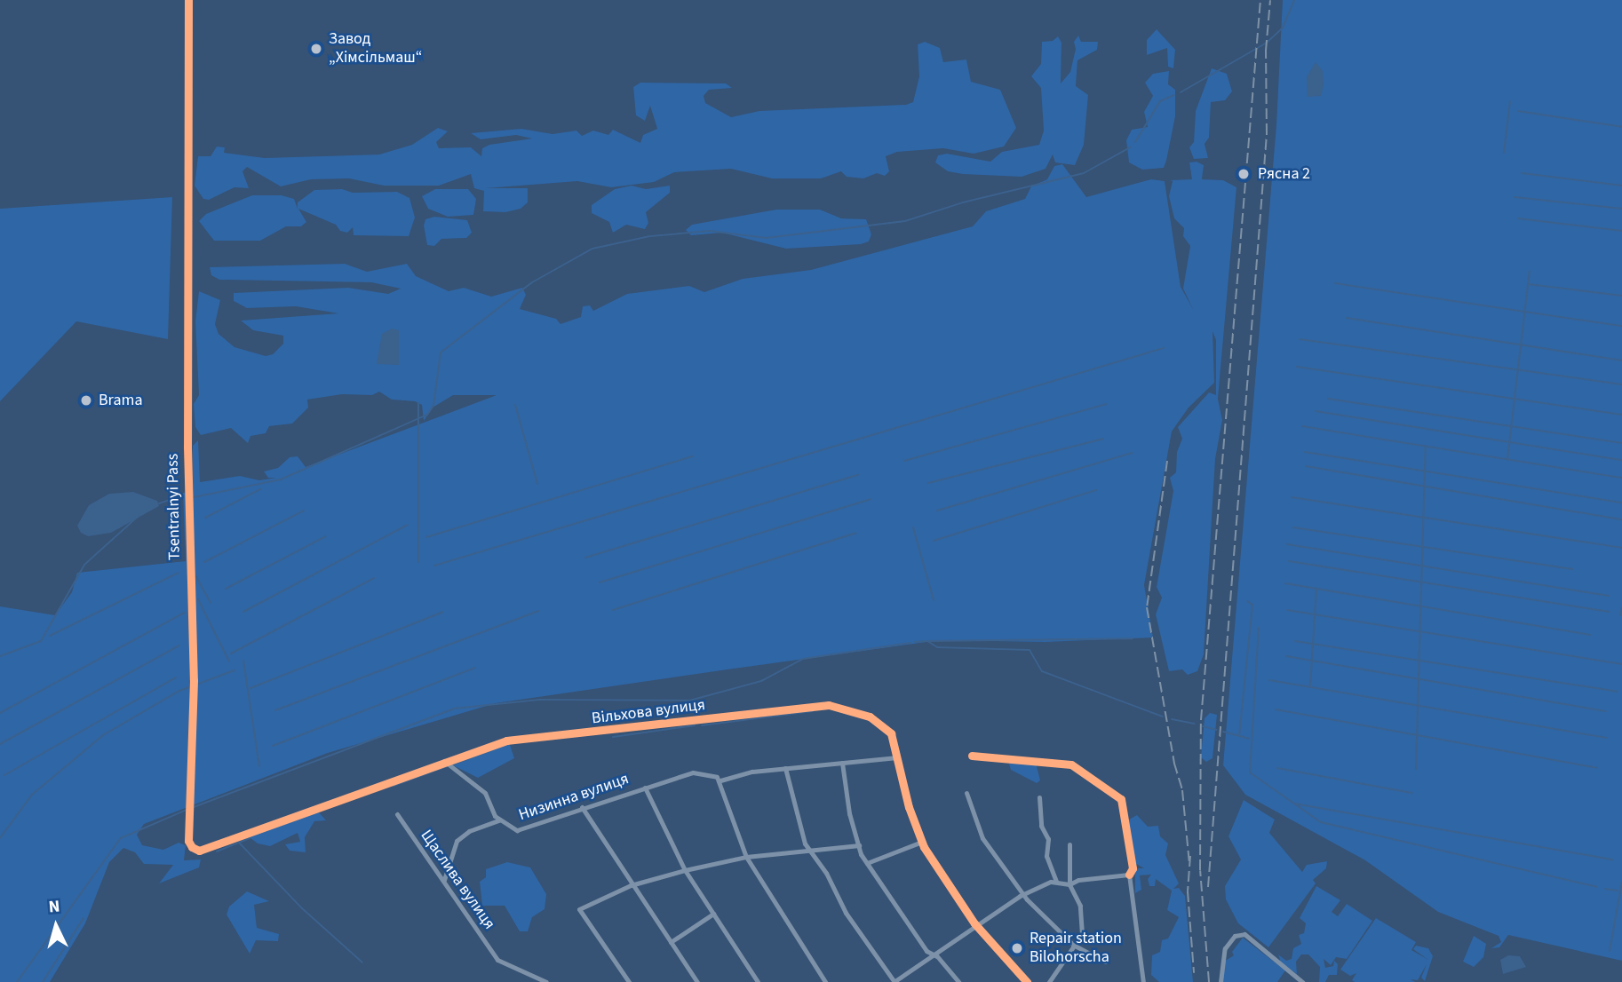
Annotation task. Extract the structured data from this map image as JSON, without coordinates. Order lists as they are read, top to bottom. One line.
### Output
{"streets":{"street":["Tsentralnyi Pass","Вільхова вулиця","Низинна вулиця","Щаслива вулиця"]},"crossings":[["Tsentralnyi Pass","Вільхова вулиця"],["Вільхова вулиця","Низинна вулиця"]],"places":["Завод „Хімсільмаш“","Рясна 2","Brama","Repair station Bilohorscha"],"north":"top"}
